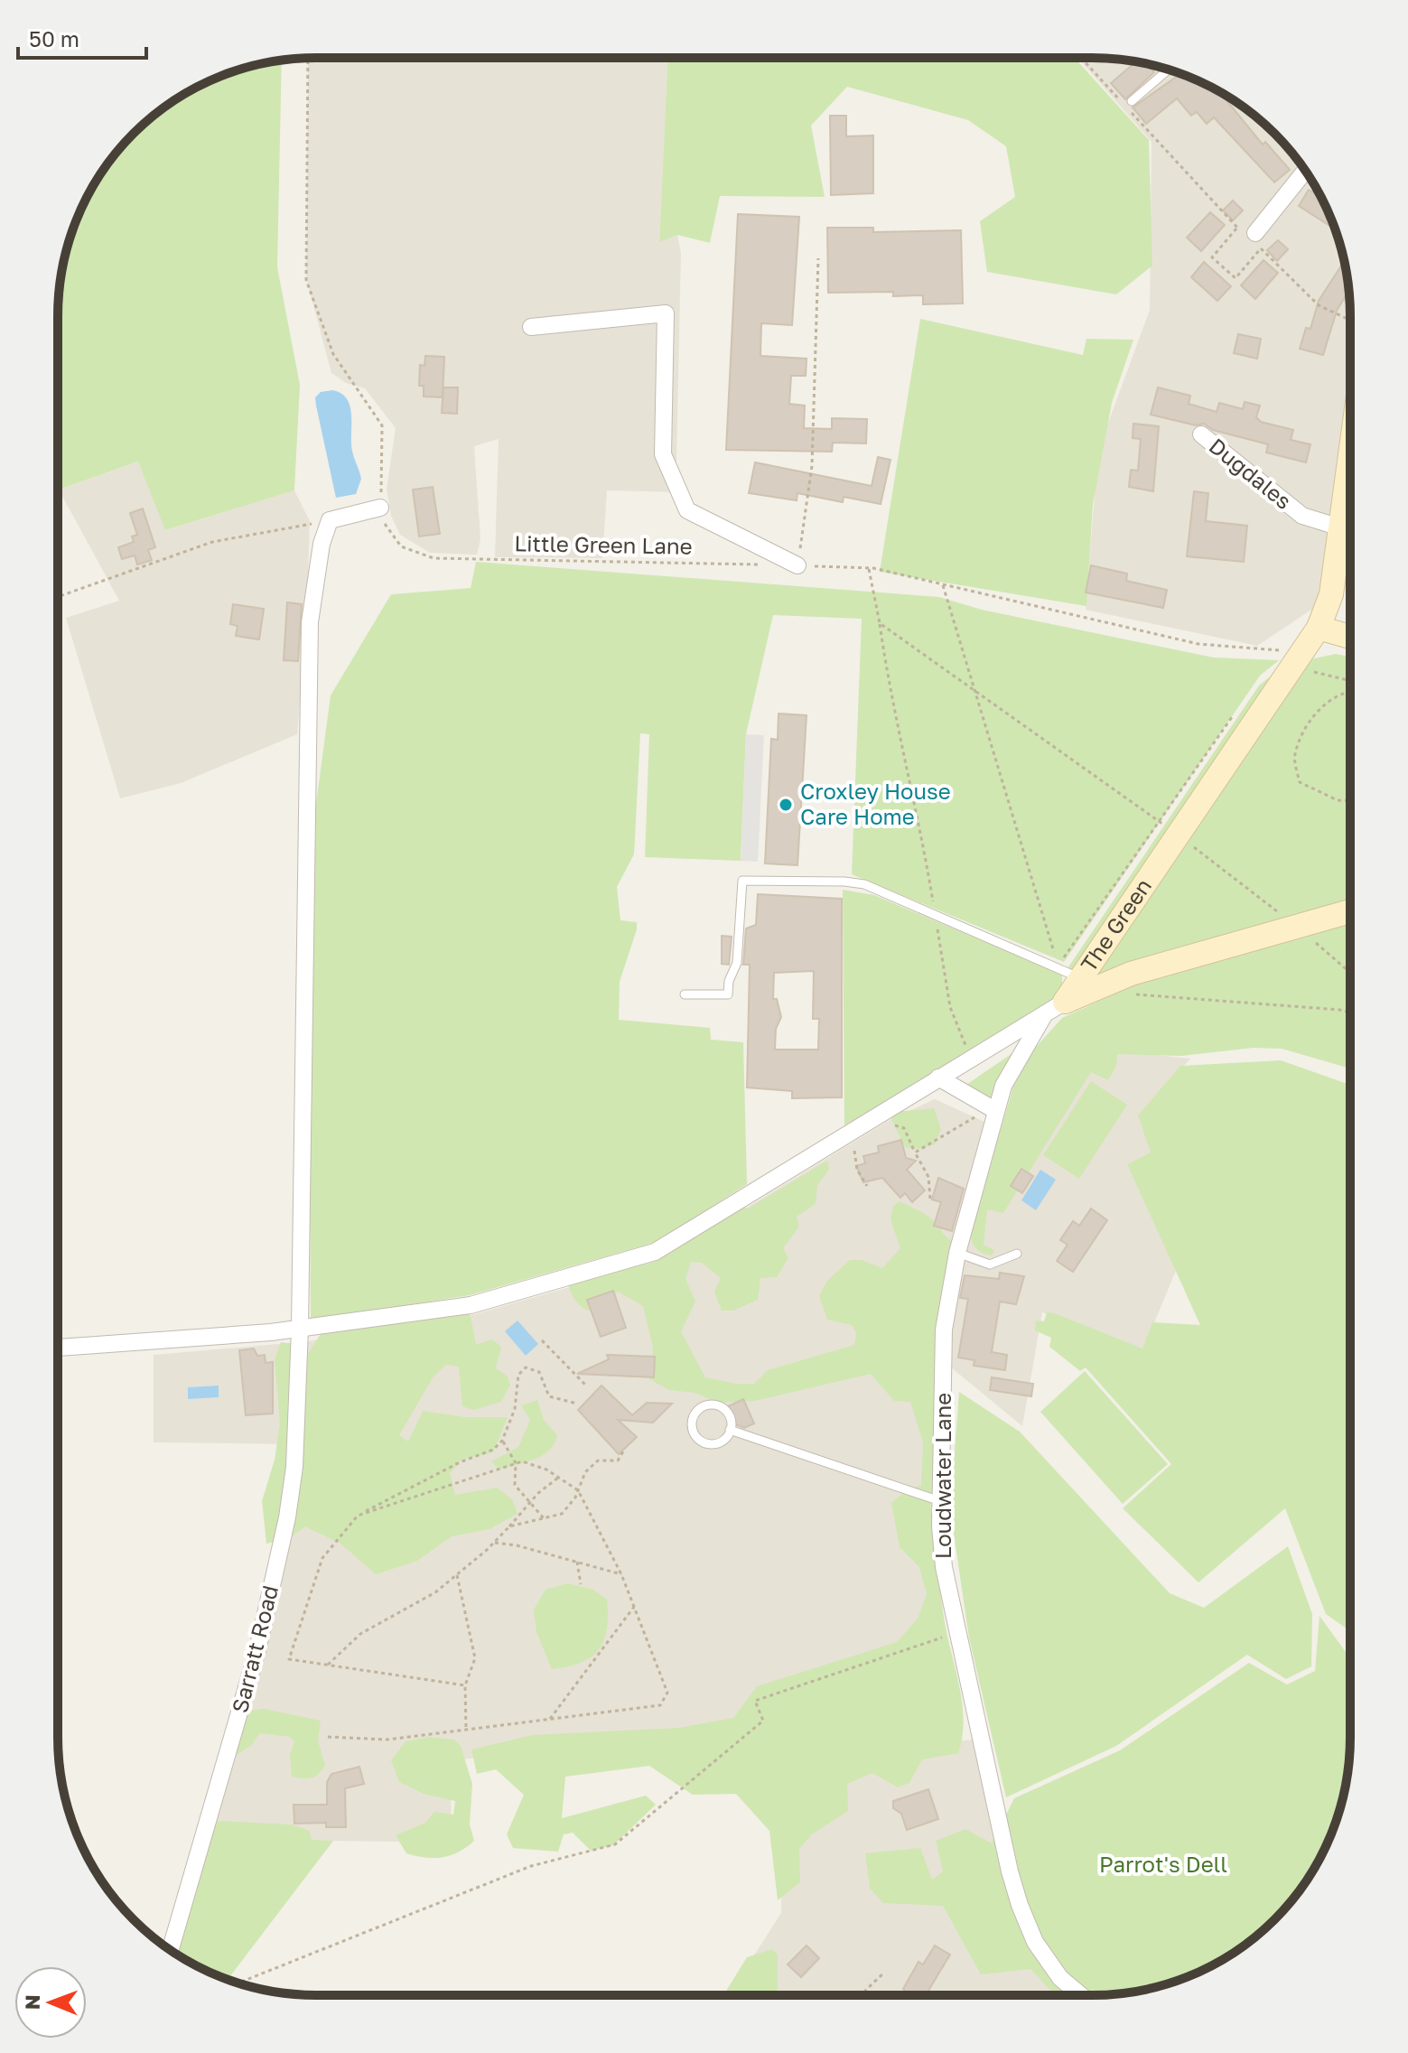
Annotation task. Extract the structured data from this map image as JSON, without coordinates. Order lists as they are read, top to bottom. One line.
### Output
{"streets":{"street":["Dugdales","The Green","Loudwater Lane","Sarratt Road"],"path":["Little Green Lane"]},"crossings":[["Little Green Lane","The Green"]],"parks":["Parrot's Dell"],"places":["Croxley House Care Home"],"scale_bar":"50 m","north":"left"}
